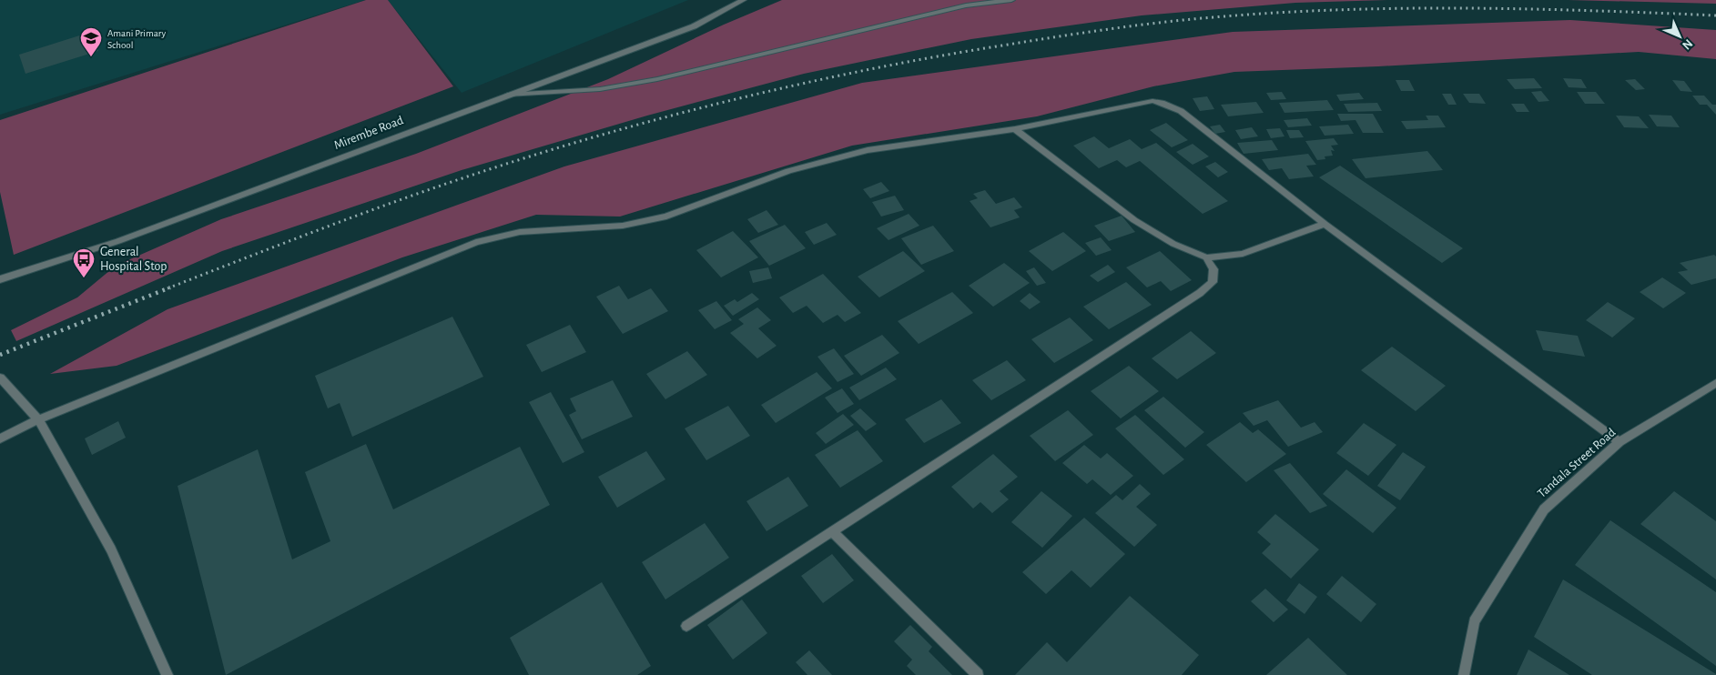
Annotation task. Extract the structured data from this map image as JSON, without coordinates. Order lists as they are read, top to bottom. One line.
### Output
{"streets":{"street":["Mirembe Road","Tandala Street Road"]},"places":{"school or university":["Amani Primary School"],"bus stop":["General Hospital Stop"]},"north":"bottom right"}
